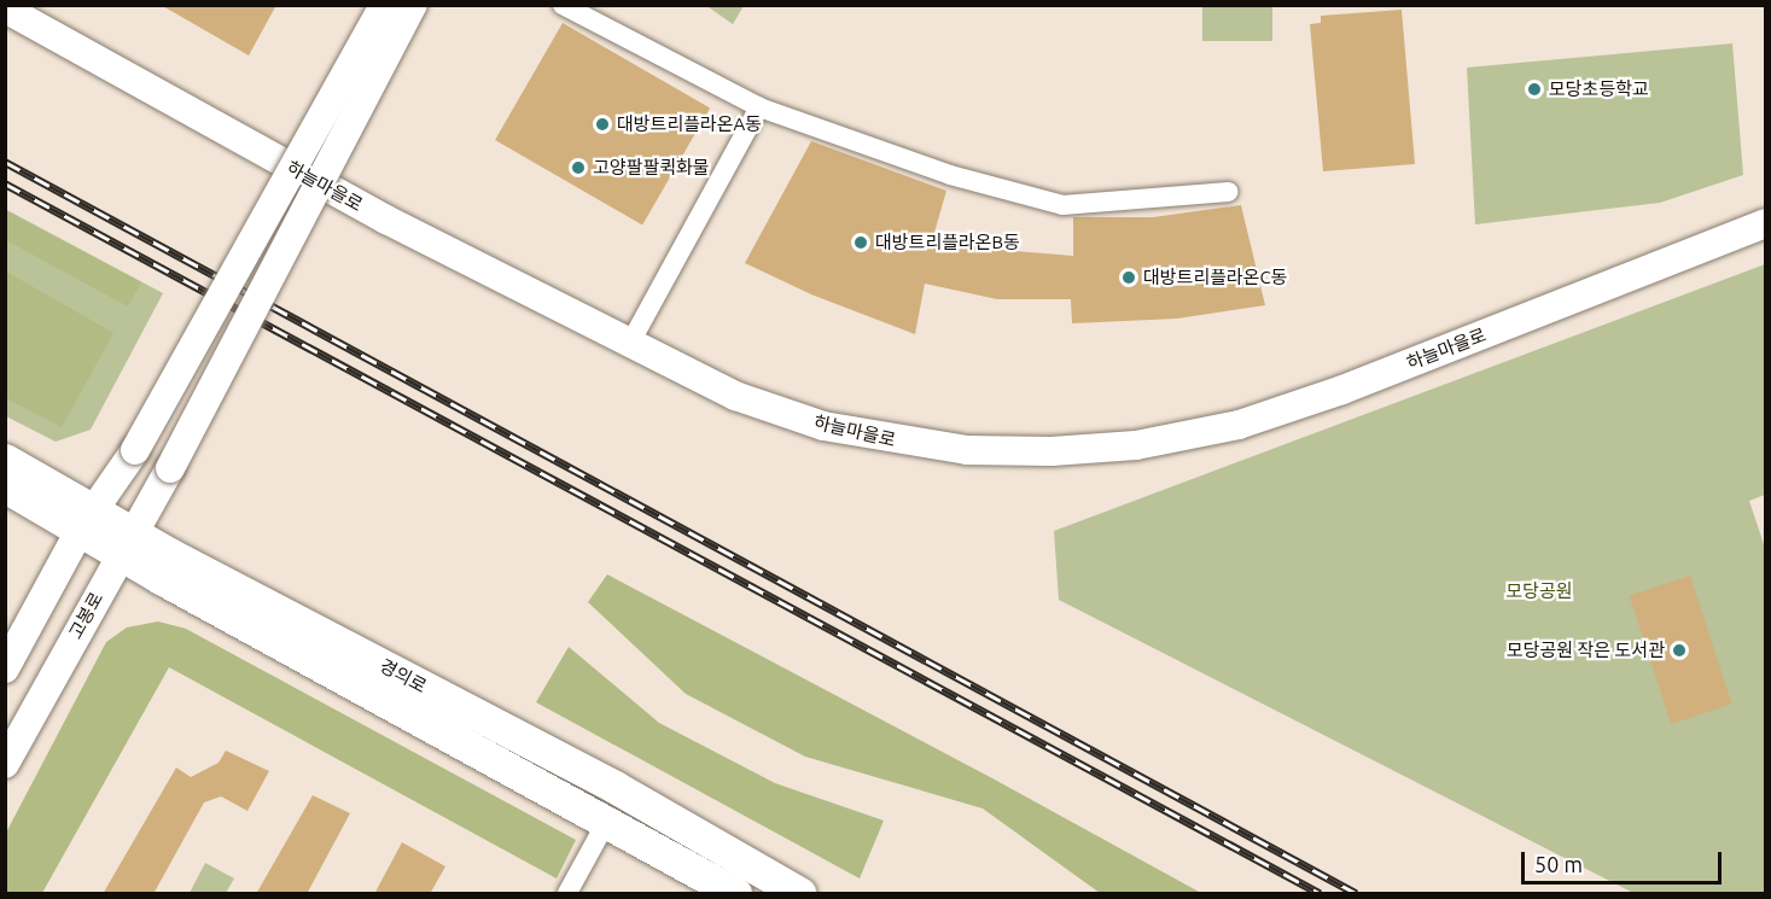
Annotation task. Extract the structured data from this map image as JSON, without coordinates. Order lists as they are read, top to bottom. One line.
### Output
{"streets":{"main road":["하늘마을로","고봉로","경의로"]},"crossings":[["고봉로","경의로"]],"parks":["모당공원"],"places":["모당초등학교","대방트리플라온A동","고양팔팔퀵화물","대방트리플라온B동","대방트리플라온C동","모당공원 작은 도서관"],"scale_bar":"50 m"}
